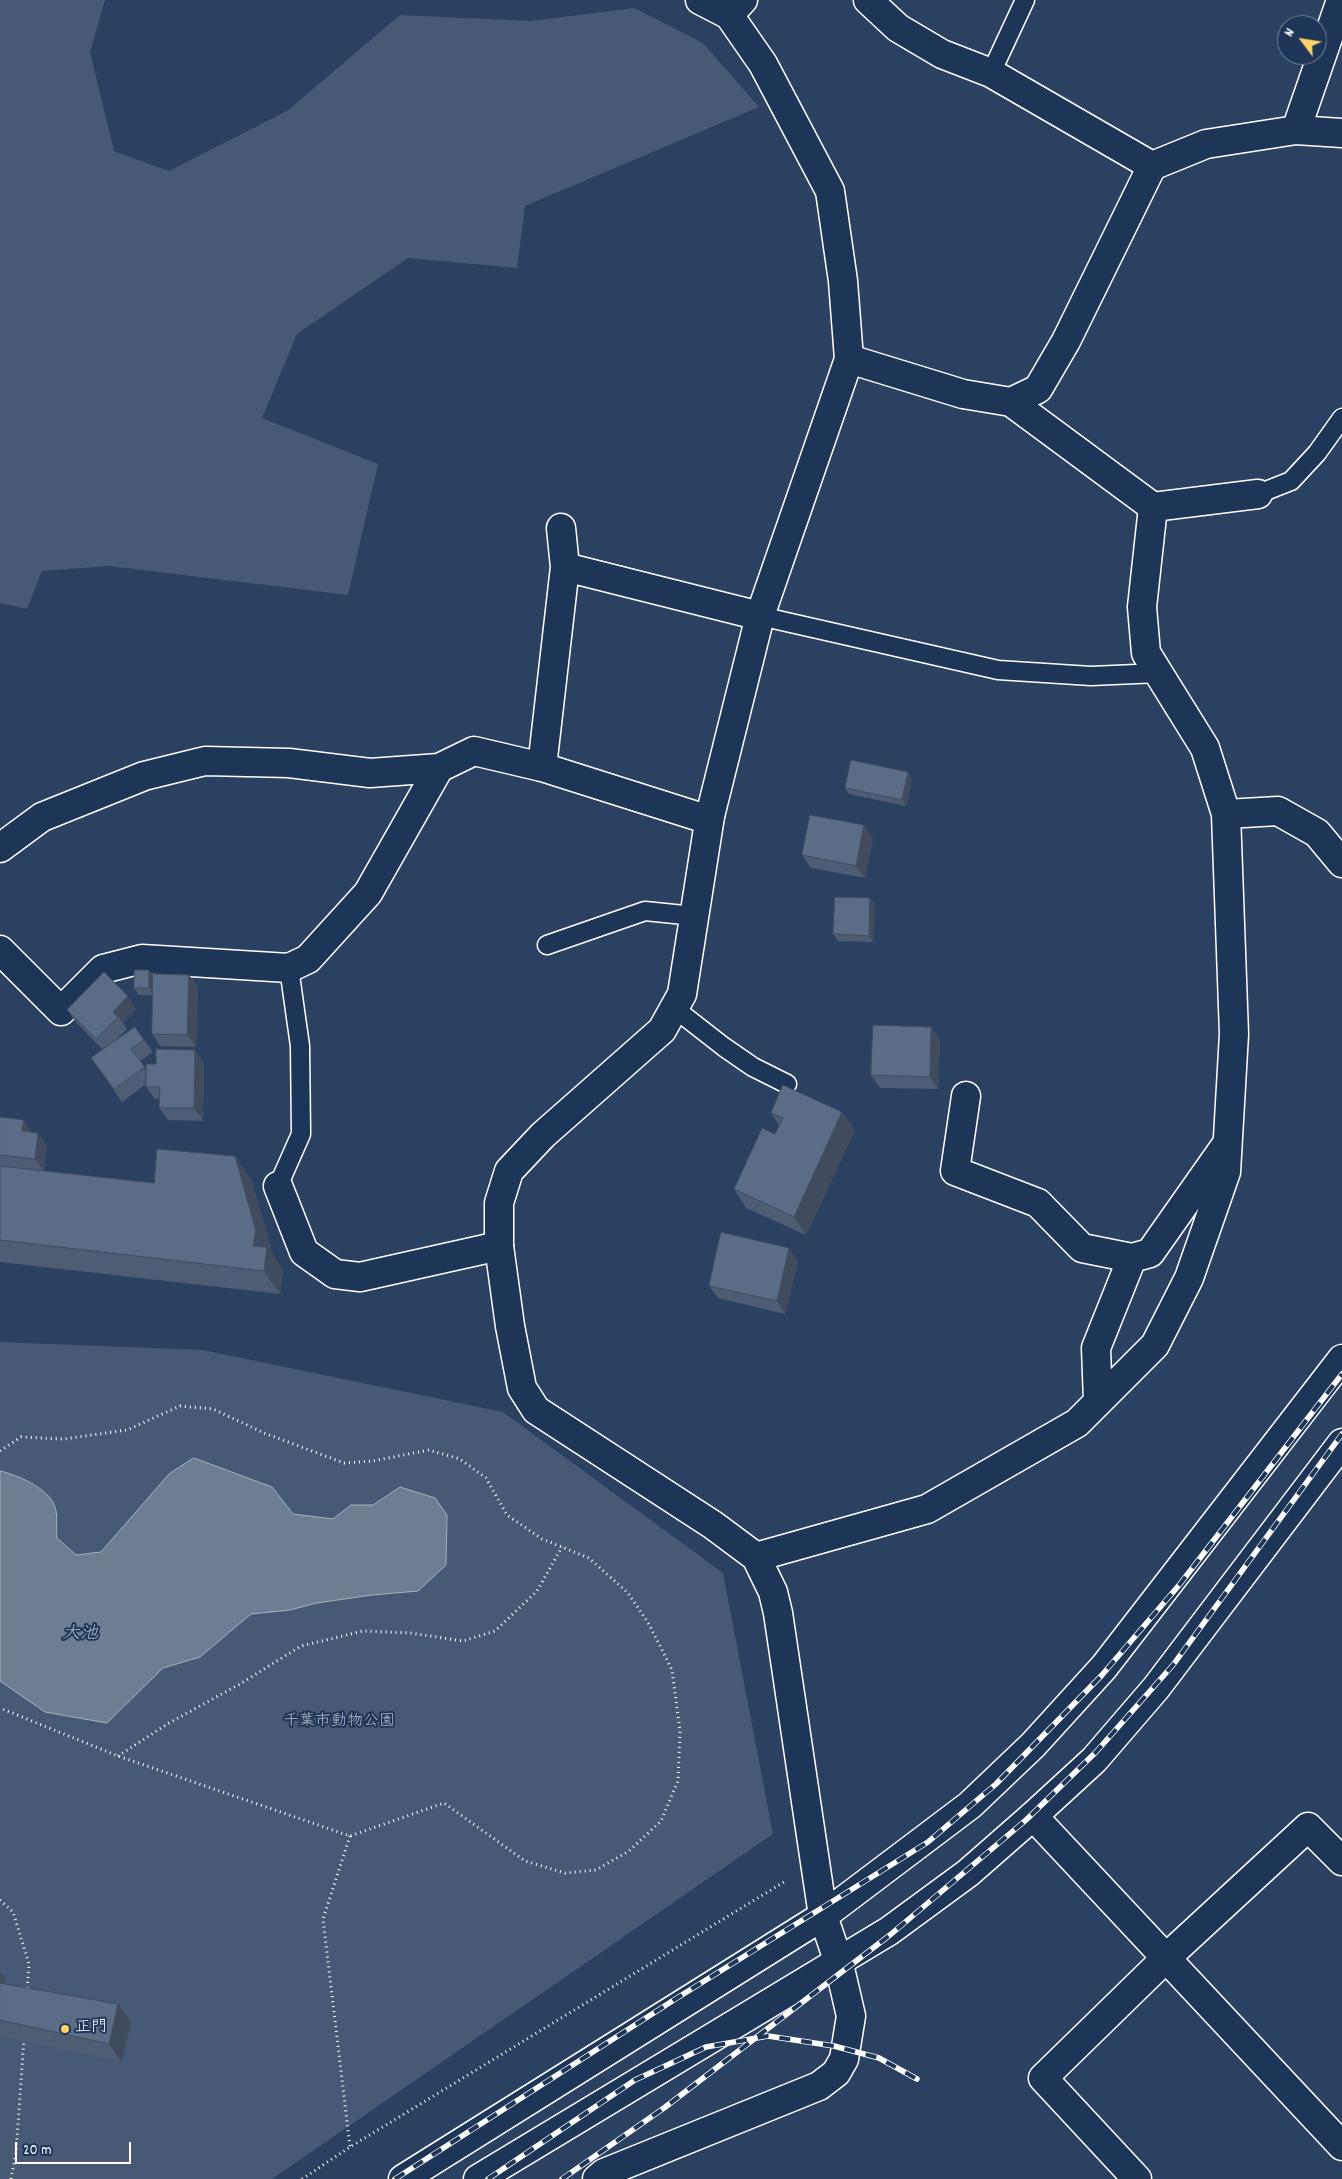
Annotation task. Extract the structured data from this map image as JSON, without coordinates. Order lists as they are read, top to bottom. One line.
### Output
{"water":["大池"],"parks":["千葉市動物公園"],"places":["正門"],"scale_bar":"20 m","north":"top left"}
